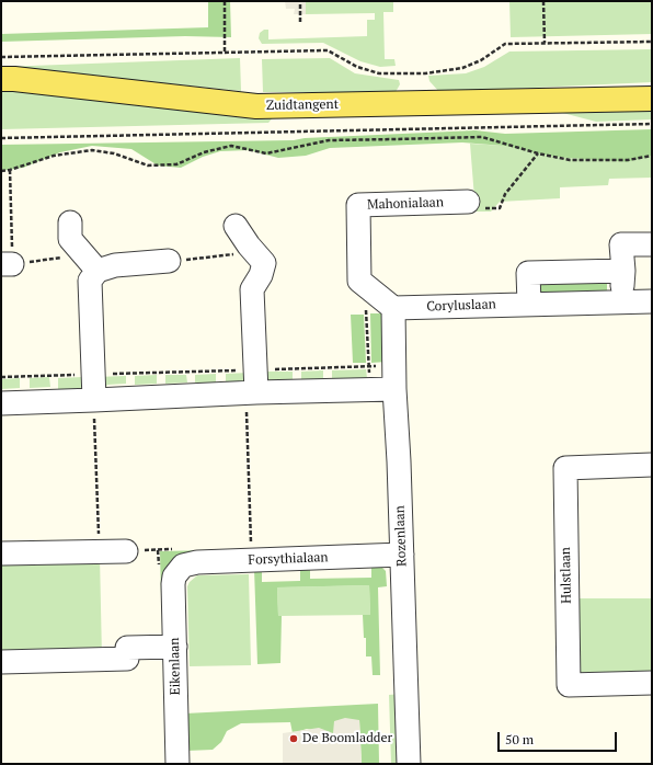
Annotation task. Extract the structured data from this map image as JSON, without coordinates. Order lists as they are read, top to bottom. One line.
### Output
{"streets":{"main road":["Zuidtangent"],"street":["Mahonialaan","Coryluslaan","Rozenlaan","Forsythialaan","Hulstlaan","Eikenlaan"]},"crossings":[["Mahonialaan","Coryluslaan"],["Mahonialaan","Rozenlaan"],["Coryluslaan","Rozenlaan"],["Rozenlaan","Forsythialaan"],["Forsythialaan","Eikenlaan"]],"places":["De Boomladder"],"scale_bar":"50 m"}
